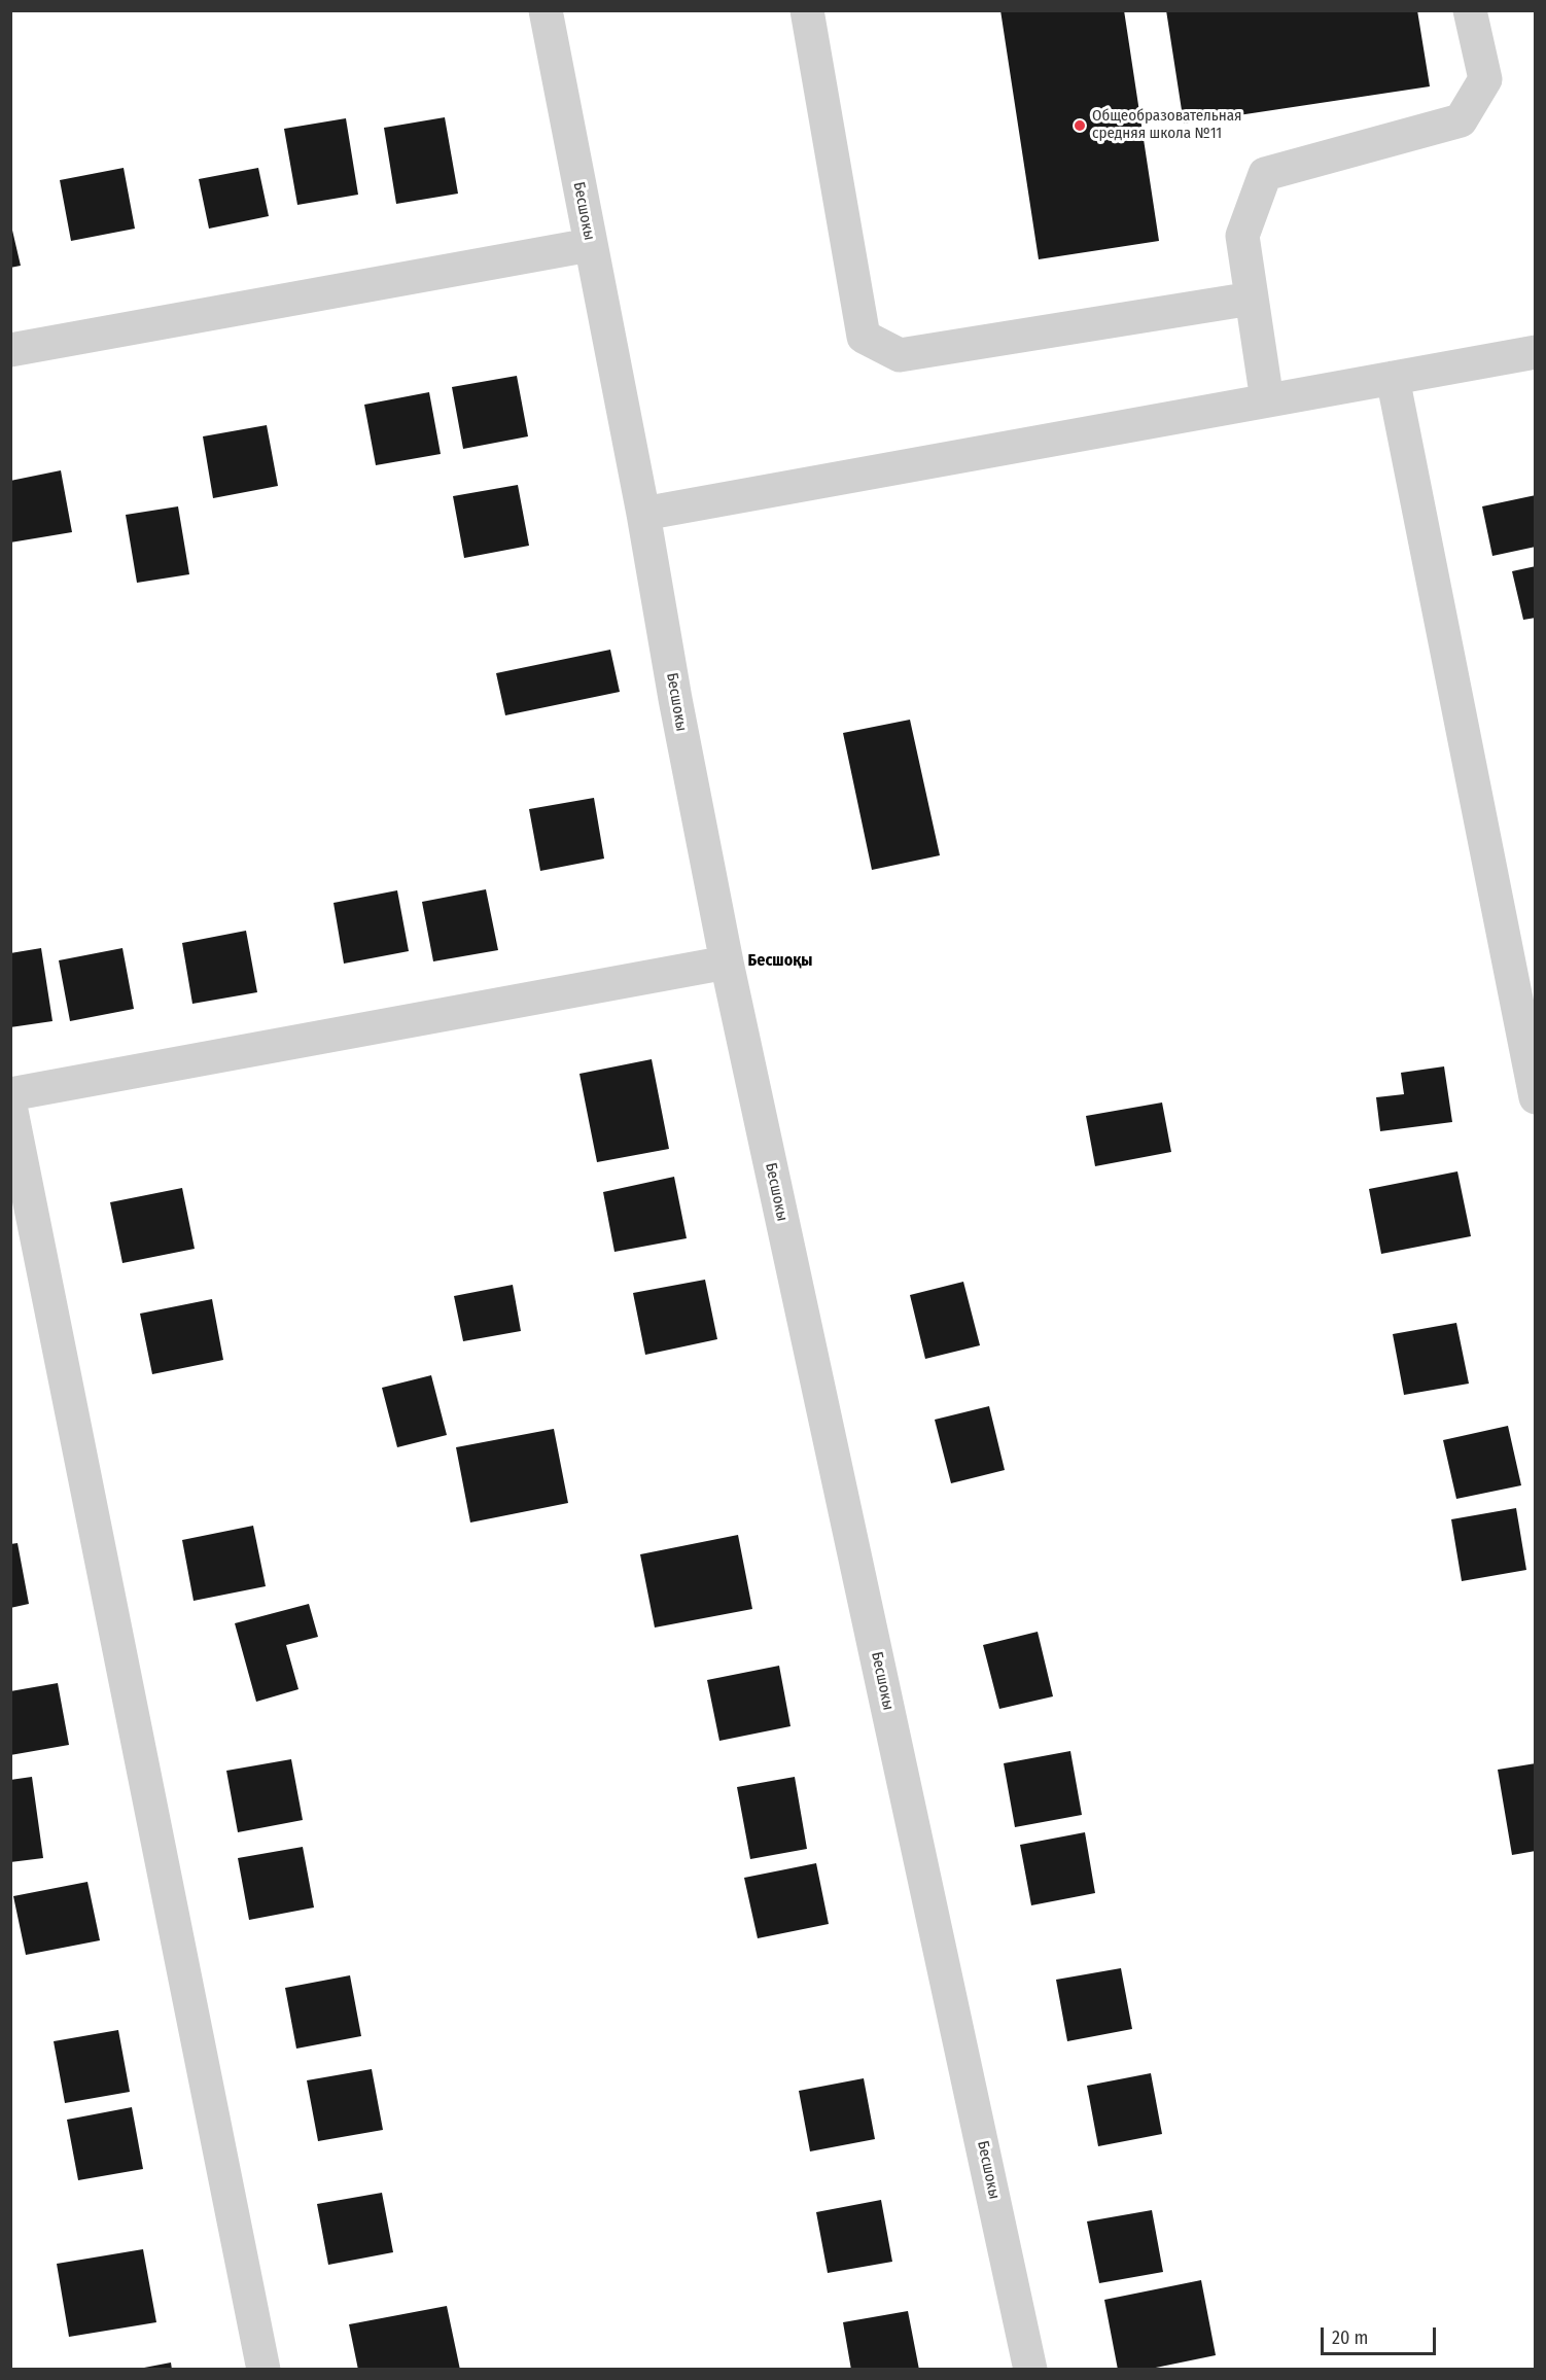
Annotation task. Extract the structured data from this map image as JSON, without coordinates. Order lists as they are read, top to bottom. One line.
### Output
{"streets":{"street":["Бесшокы"]},"districts":["Бесшоқы"],"places":["Общеобразовательная средняя школа №11"],"scale_bar":"20 m"}
